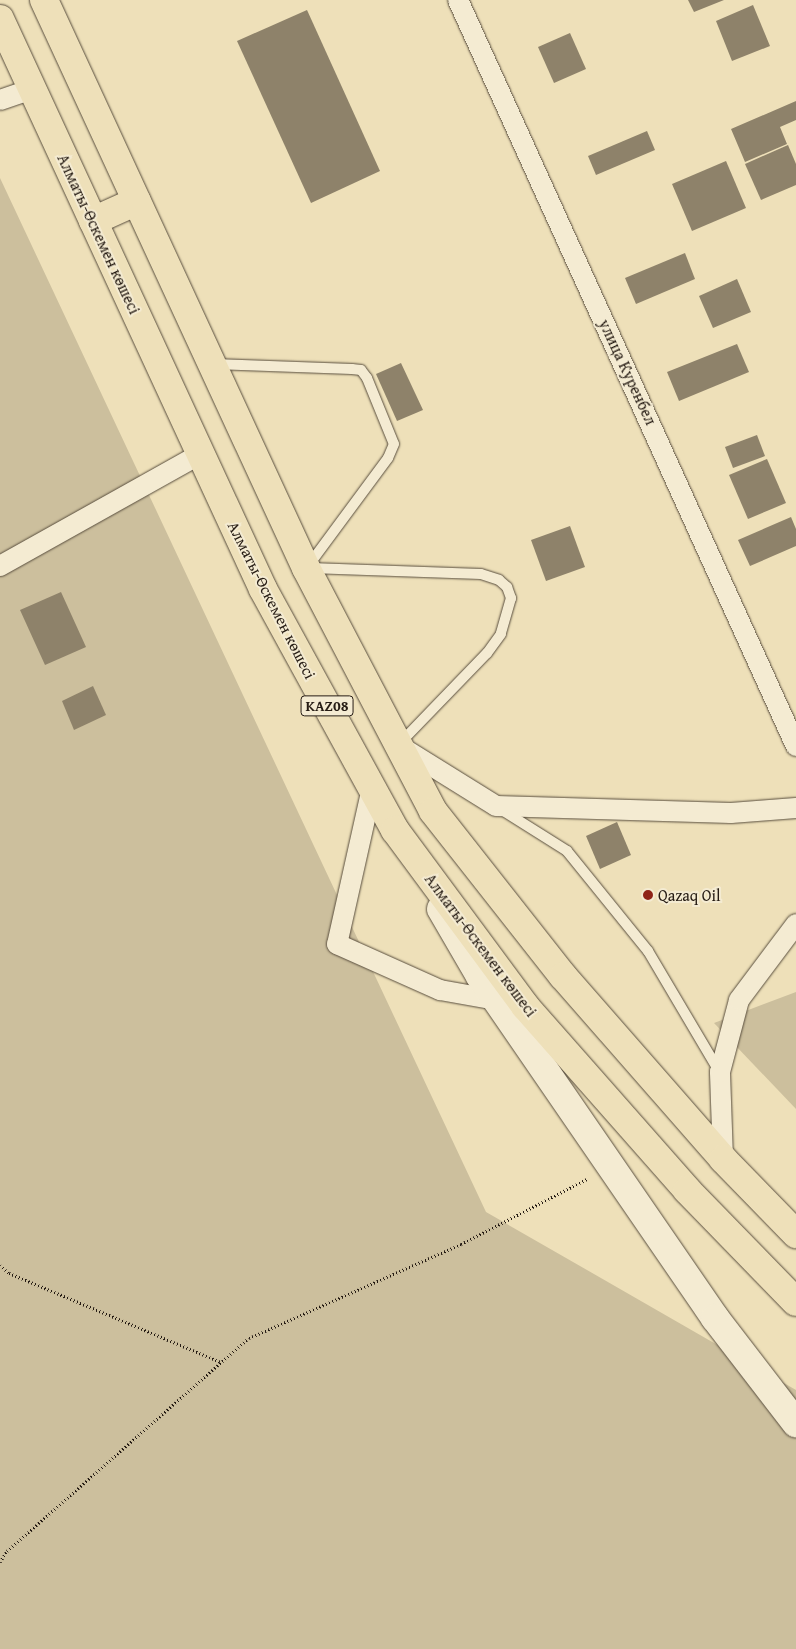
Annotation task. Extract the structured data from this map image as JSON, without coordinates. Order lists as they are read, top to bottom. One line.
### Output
{"streets":{"highway":["Алматы-Өскемен көшесі","KAZ08"],"street":["улица Куренбел"]},"places":["Qazaq Oil"]}
